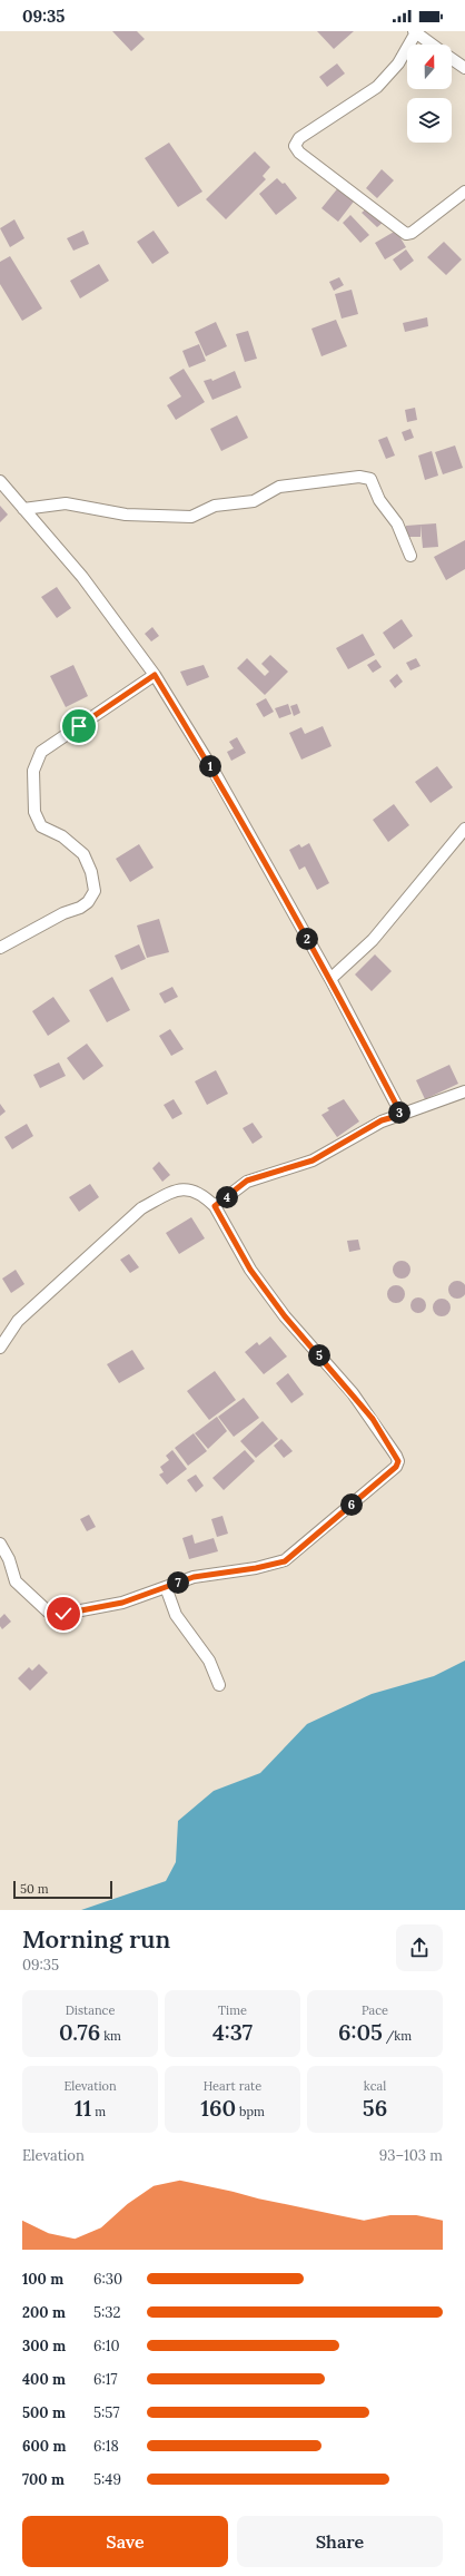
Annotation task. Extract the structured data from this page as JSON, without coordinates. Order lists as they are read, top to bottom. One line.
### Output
{"scale_bar":"50 m","north":"top","page":{"status":"09:35","pins":["1","2","3","4","5","6","7"],"scale":"50 m","heading":["Morning run","09:35"],"stats":[["Distance","0.76 km"],["Time","4:37"],["Pace","6:05 /km"],["Elevation","11 m"],["Heart rate","160 bpm"],["kcal","56"]],"chart":["Elevation","93–103 m"],"list":[{"name":"100 m","note":"6:30"},{"name":"200 m","note":"5:32"},{"name":"300 m","note":"6:10"},{"name":"400 m","note":"6:17"},{"name":"500 m","note":"5:57"},{"name":"600 m","note":"6:18"},{"name":"700 m","note":"5:49"}],"buttons":["Save","Share"]}}
